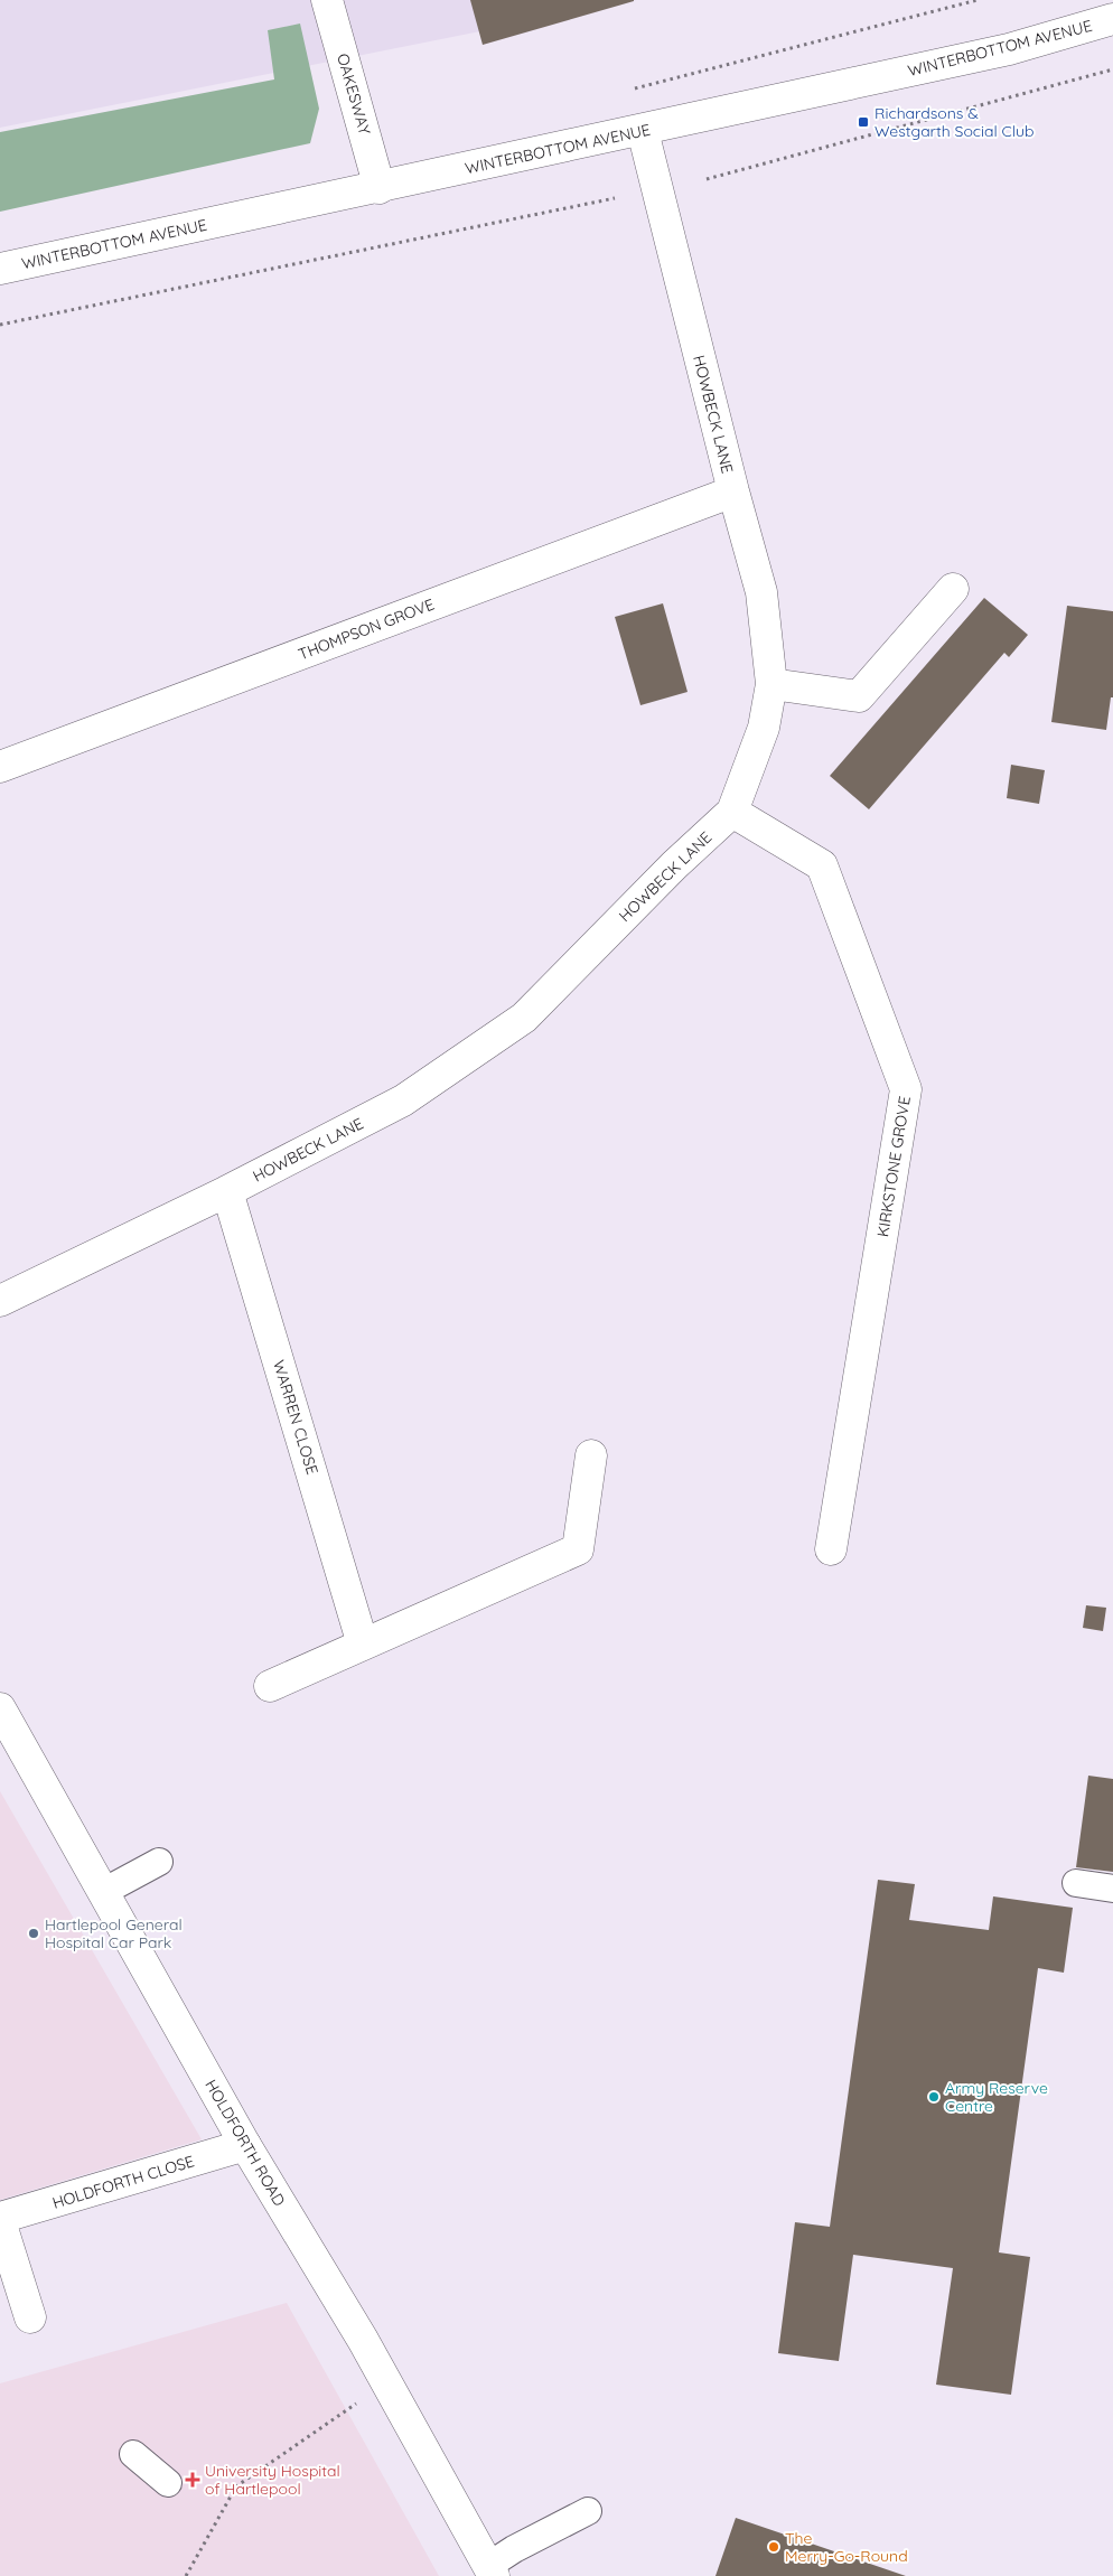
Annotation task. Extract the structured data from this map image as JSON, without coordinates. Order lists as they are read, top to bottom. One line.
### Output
{"streets":{"street":["WINTERBOTTOM AVENUE","OAKESWAY","HOWBECK LANE","THOMPSON GROVE","KIRKSTONE GROVE","WARREN CLOSE","HOLDFORTH ROAD","HOLDFORTH CLOSE"]},"crossings":[["WINTERBOTTOM AVENUE","OAKESWAY"],["WINTERBOTTOM AVENUE","HOWBECK LANE"],["HOWBECK LANE","THOMPSON GROVE"],["HOWBECK LANE","KIRKSTONE GROVE"],["HOWBECK LANE","WARREN CLOSE"],["HOLDFORTH ROAD","HOLDFORTH CLOSE"]],"places":{"transit":["Richardsons & Westgarth Social Club"],"other":["Hartlepool General Hospital Car Park","Army Reserve Centre","The Merry-Go-Round"],"health":["University Hospital of Hartlepool"]}}
